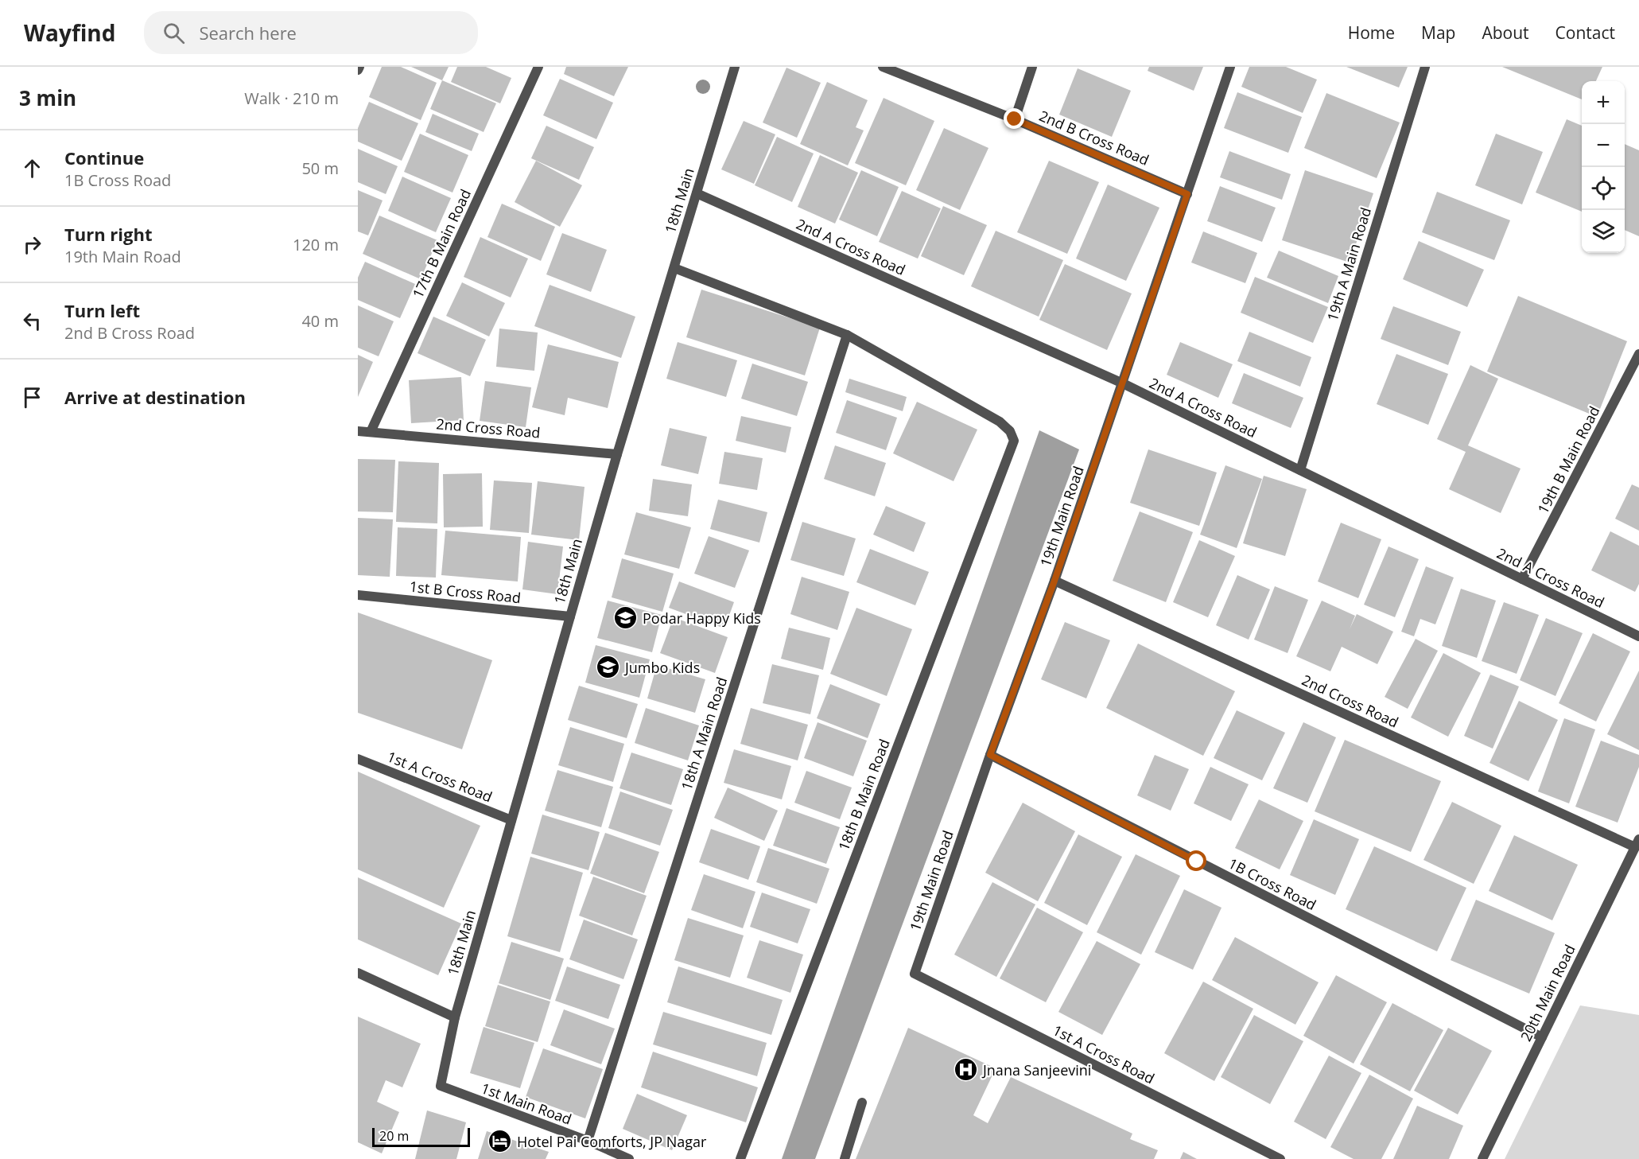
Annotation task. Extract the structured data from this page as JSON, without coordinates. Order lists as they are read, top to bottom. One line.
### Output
{"streets":{"street":["2nd B Cross Road","18th Main","17th B Main Road","2nd A Cross Road","19th A Main Road","2nd Cross Road","19th B Main Road","19th Main Road","1st B Cross Road","18th A Main Road","1st A Cross Road","18th B Main Road","1B Cross Road","20th Main Road","1st Main Road"]},"crossings":[["2nd B Cross Road","19th Main Road"],["18th Main","2nd A Cross Road"],["18th Main","2nd Cross Road"],["18th Main","1st B Cross Road"],["18th Main","1st A Cross Road"],["18th Main","1st Main Road"],["17th B Main Road","2nd Cross Road"],["2nd A Cross Road","19th A Main Road"],["2nd A Cross Road","19th B Main Road"],["2nd A Cross Road","19th Main Road"],["2nd Cross Road","19th Main Road"],["2nd Cross Road","20th Main Road"],["19th Main Road","1st A Cross Road"],["19th Main Road","1B Cross Road"],["18th A Main Road","18th B Main Road"],["18th A Main Road","1st Main Road"],["1B Cross Road","20th Main Road"]],"places":{"school or university":["Podar Happy Kids","Jumbo Kids"],"hospital":["Jnana Sanjeevini"],"hotel":["Hotel Pai Comforts, JP Nagar"]},"scale_bar":"20 m","page":{"header":"Wayfind","search":"Search here","nav":["Home","Map","About","Contact"],"heading":["3 min","Walk · 210 m"],"map_buttons":["+","−"],"list":[["Continue","1B Cross Road","50 m"],["Turn right","19th Main Road","120 m"],["Turn left","2nd B Cross Road","40 m"],"Arrive at destination"],"scale":"20 m"}}
